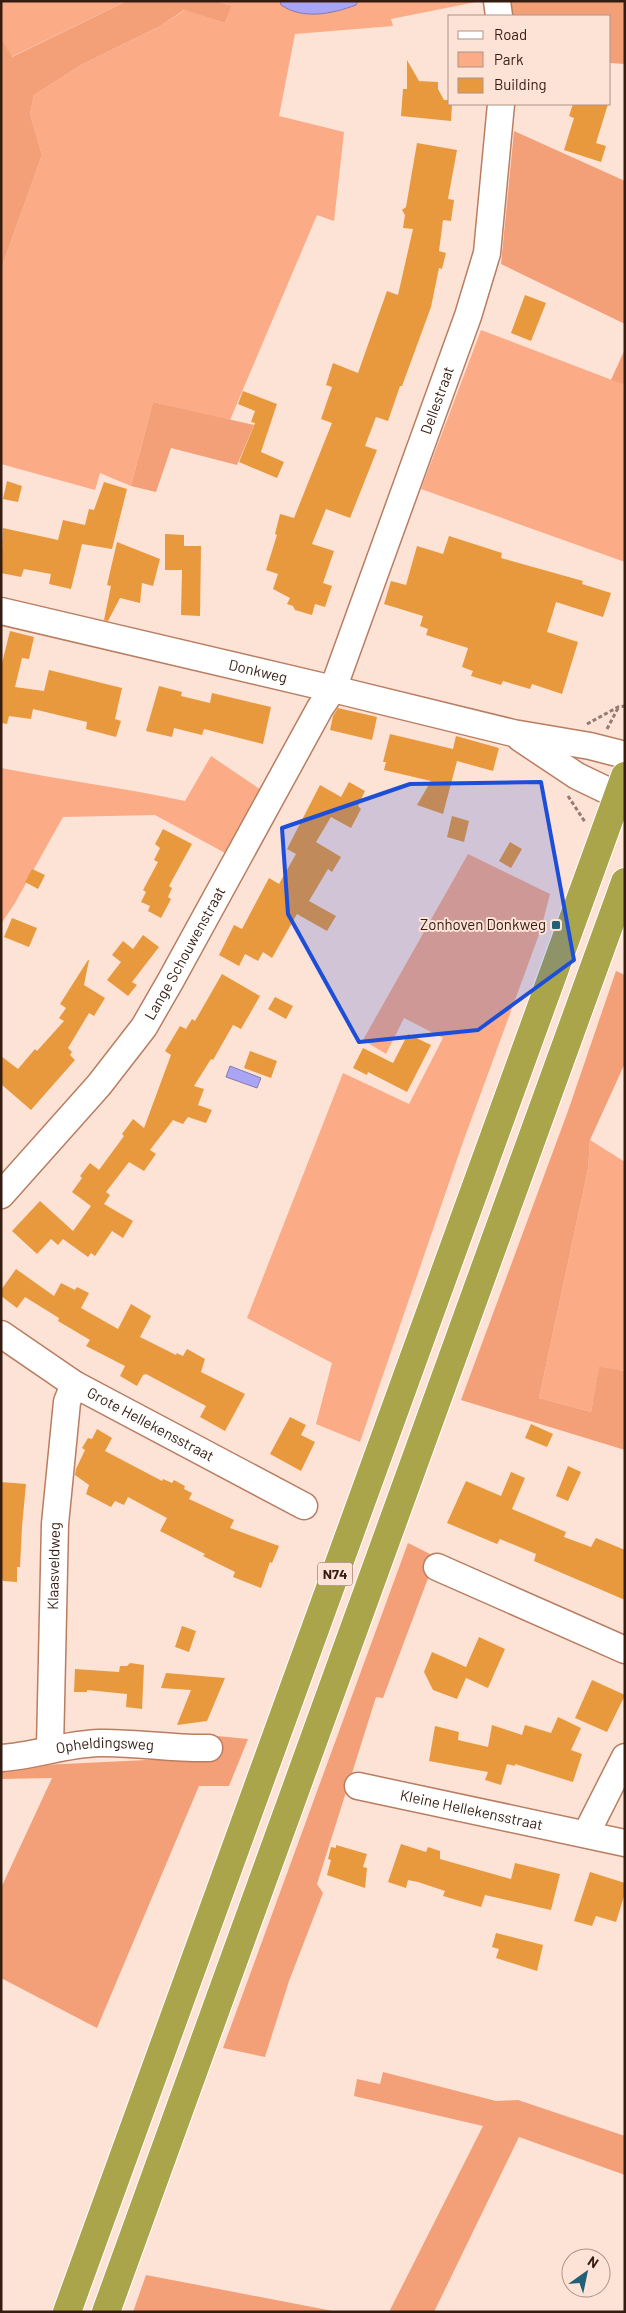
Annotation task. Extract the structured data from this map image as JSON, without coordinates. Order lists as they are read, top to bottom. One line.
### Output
{"streets":{"highway":["N74"],"street":["Dellestraat","Donkweg","Lange Schouwenstraat","Grote Hellekensstraat","Klaasveldweg","Opheldingsweg","Kleine Hellekensstraat"]},"crossings":[["Dellestraat","Donkweg"],["Dellestraat","Lange Schouwenstraat"],["Donkweg","Lange Schouwenstraat"],["Donkweg","N74"],["Grote Hellekensstraat","Klaasveldweg"],["Klaasveldweg","Opheldingsweg"]],"places":{"transit":["Zonhoven Donkweg"]},"legend":["Road","Park","Building"],"north":"top right"}
